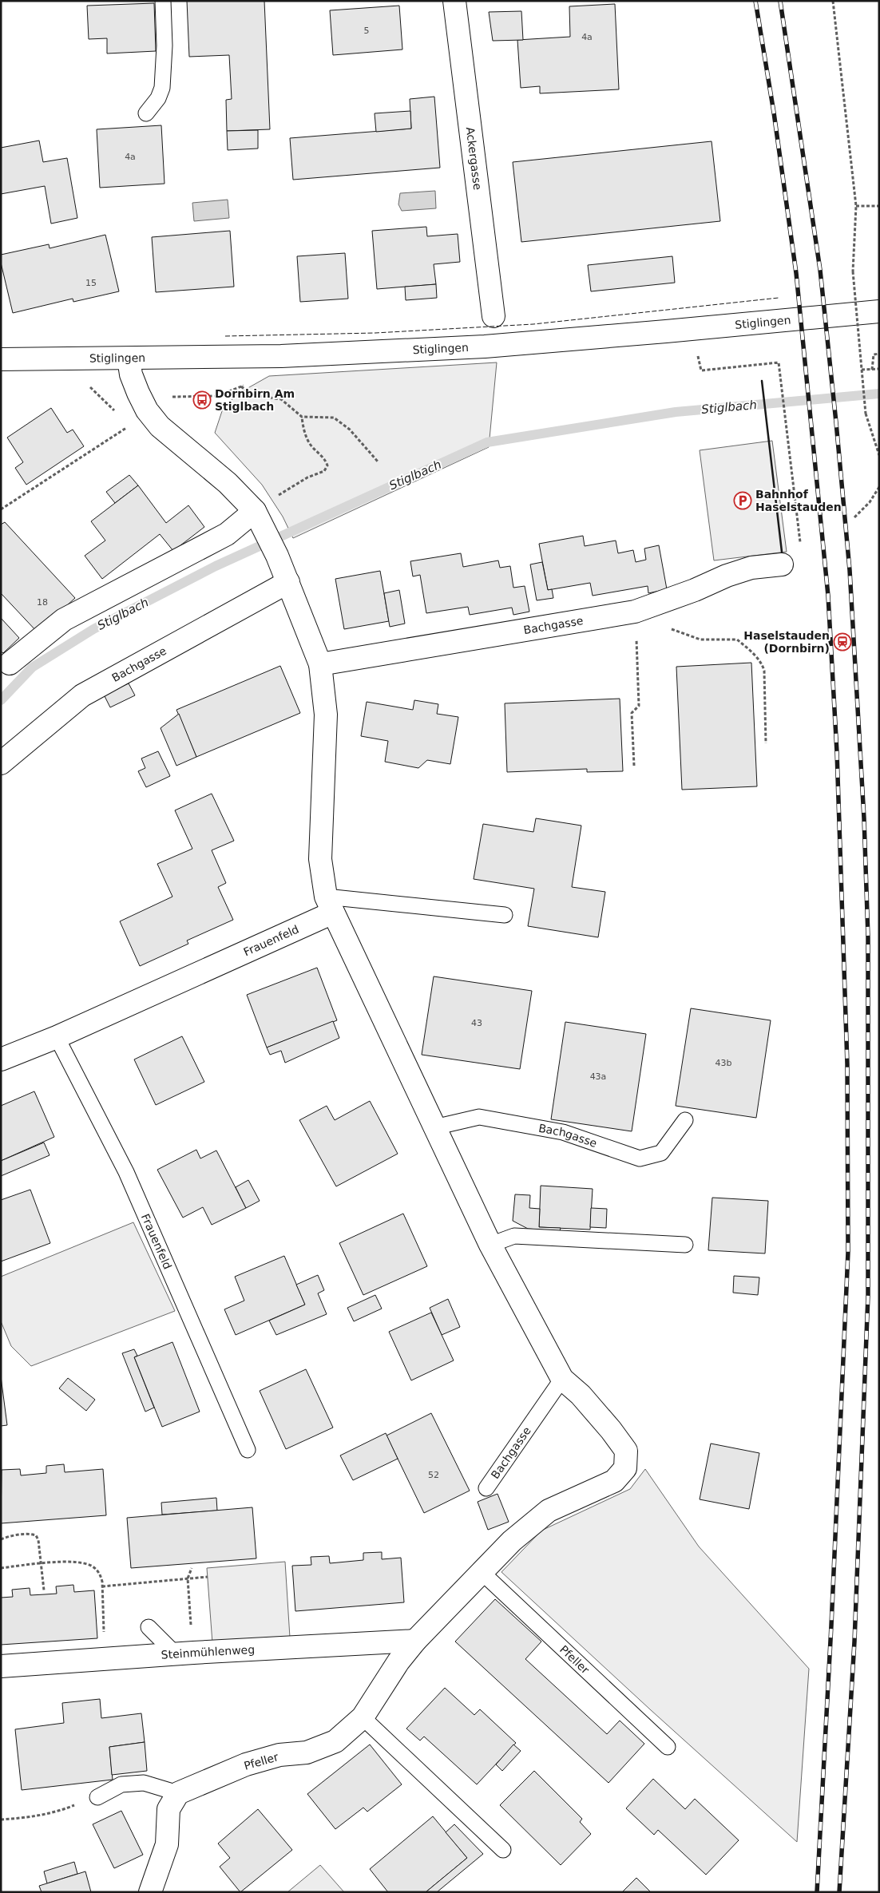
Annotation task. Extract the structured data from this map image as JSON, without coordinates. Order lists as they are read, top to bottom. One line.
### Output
{"streets":{"street":["Ackergasse","Stiglingen","Bachgasse","Frauenfeld","Steinmühlenweg","Pfeller"]},"crossings":[["Bachgasse","Pfeller"],["Steinmühlenweg","Pfeller"]],"water":["Stiglbach"],"places":{"bus stop":["Dornbirn Am Stiglbach"],"parking":["Bahnhof Haselstauden"],"station":["Haselstauden (Dornbirn)"]},"house_numbers":["5","4a","4a","15","18","43","43b","43a","52"]}
